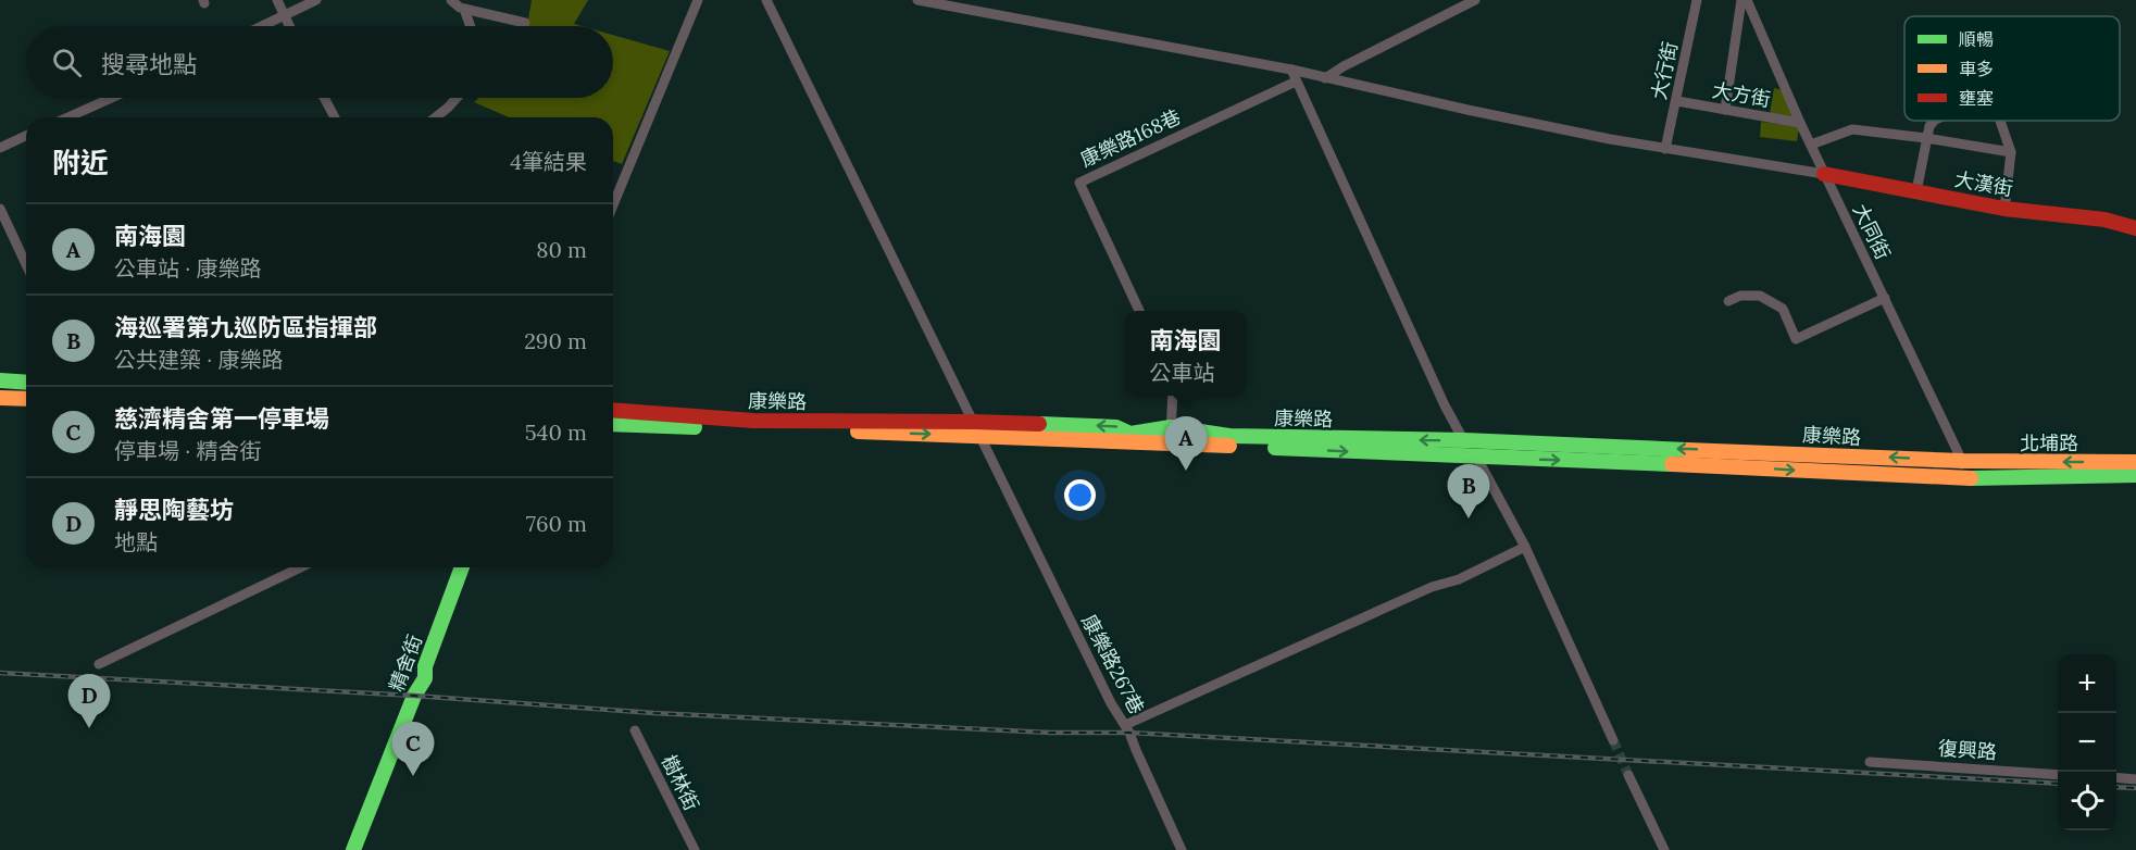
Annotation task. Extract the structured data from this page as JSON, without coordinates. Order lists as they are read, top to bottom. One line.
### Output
{"streets":{"main road":["大漢街","康樂路","北埔路","精舍街"],"street":["大行街","大方街","康樂路168巷","大同街","康樂路267巷","復興路","樹林街"]},"crossings":[["大行街","大方街"],["大方街","大同街"],["大漢街","大同街"],["大同街","康樂路"],["大同街","北埔路"],["康樂路","北埔路"],["康樂路","康樂路267巷"]],"legend":["順暢","車多","壅塞"],"page":{"search":"搜尋地點","heading":["附近","4筆結果"],"list":[{"mark":"A","name":"南海園","note":"公車站 · 康樂路","value":"80 m"},{"mark":"B","name":"海巡署第九巡防區指揮部","note":"公共建築 · 康樂路","value":"290 m"},{"mark":"C","name":"慈濟精舍第一停車場","note":"停車場 · 精舍街","value":"540 m"},{"mark":"D","name":"靜思陶藝坊","note":"地點","value":"760 m"}],"popup":["南海園","公車站"],"pins":["A","B","D","C"],"map_buttons":["+","−"]}}
